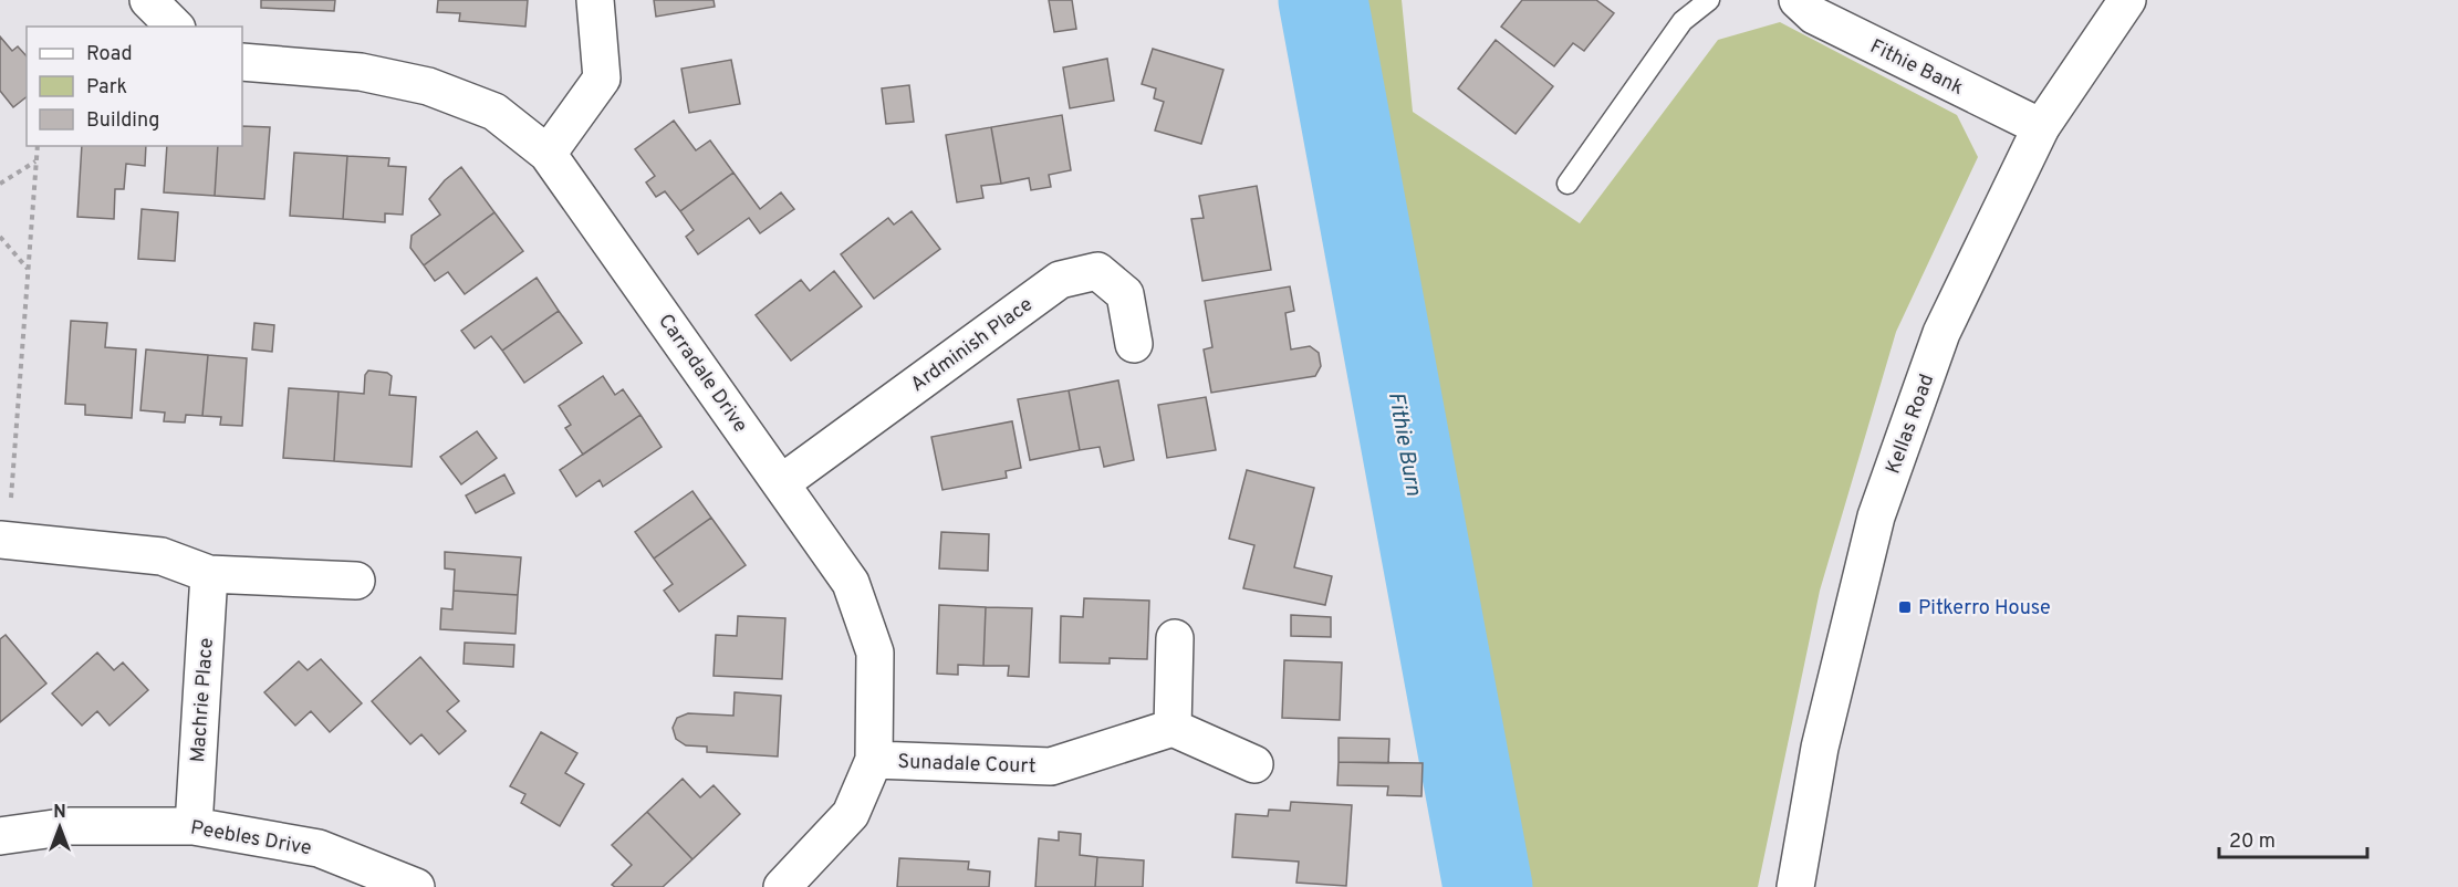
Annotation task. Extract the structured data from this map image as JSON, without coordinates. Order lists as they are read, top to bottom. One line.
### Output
{"streets":{"street":["Fithie Bank","Ardminish Place","Carradale Drive","Kellas Road","Machrie Place","Sunadale Court","Peebles Drive"]},"crossings":[["Fithie Bank","Kellas Road"],["Ardminish Place","Carradale Drive"],["Carradale Drive","Sunadale Court"],["Machrie Place","Peebles Drive"]],"water":["Fithie Burn"],"places":{"transit":["Pitkerro House"]},"legend":["Road","Park","Building"],"scale_bar":"20 m","north":"top"}
